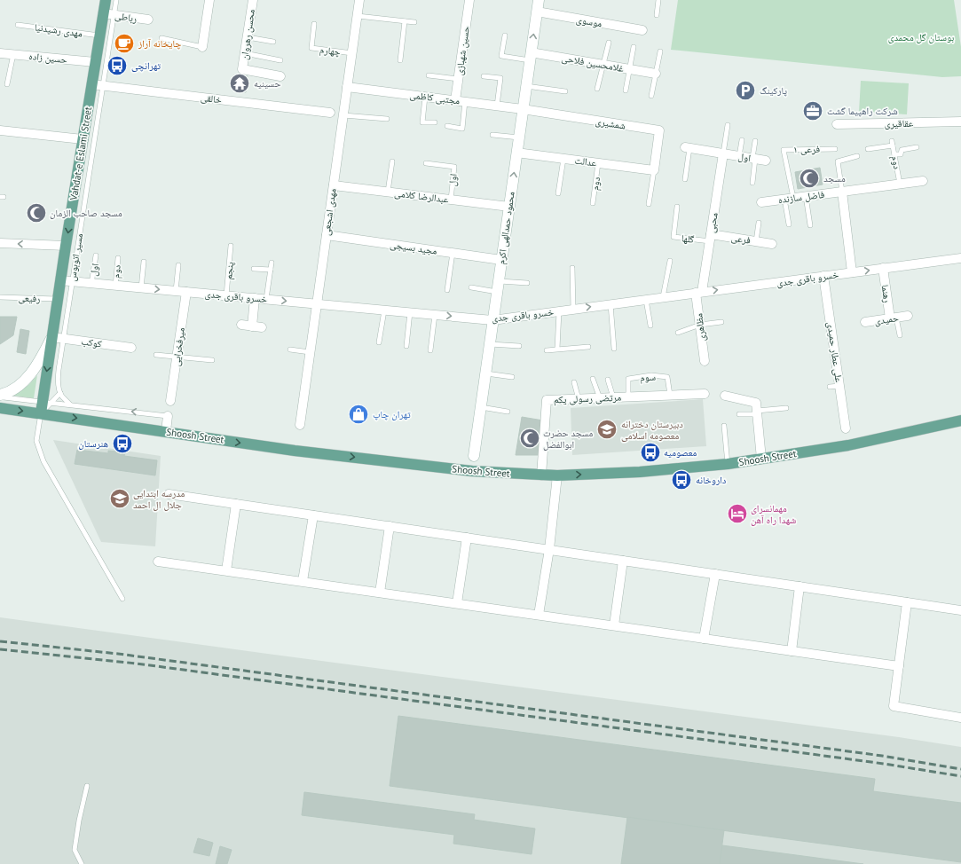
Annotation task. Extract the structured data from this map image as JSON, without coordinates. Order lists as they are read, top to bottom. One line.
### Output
{"streets":{"main road":["Vahdat-e Eslami Street","Shoosh Street"],"street":["رباطی","موسوی","محسن رهروان","حسین شهبازی","حسین زاده","غلامحسین فلاحی","مجتبی کاظمی","خالقی","شمشیری","عقاقیری","اول","عدالت","عبدالرضا کلامی","فاضل سازنده","مهدی اشجعی","محبی","محمود حمدالهی اکرم","فرعی","مجید بسیجی","خسرو باقری جدی","رهنما","حمیدی","مظاهری","کوکب","میرفخرایی","علی عطار حمیدی","مرتضی رسولی یکم"],"lane":["مهدی رشیدنیا","چهارم","فرعی ۱","دوم","گلها","مسیر اتوبوس","پنجم","رفیعی","سوم"]},"crossings":[["رباطی","Vahdat-e Eslami Street"],["رباطی","مسیر اتوبوس"],["موسوی","محمود حمدالهی اکرم"],["مهدی رشیدنیا","Vahdat-e Eslami Street"],["چهارم","مهدی اشجعی"],["حسین شهبازی","مجتبی کاظمی"],["حسین زاده","Vahdat-e Eslami Street"],["غلامحسین فلاحی","محمود حمدالهی اکرم"],["مجتبی کاظمی","شمشیری"],["مجتبی کاظمی","مهدی اشجعی"],["مجتبی کاظمی","محمود حمدالهی اکرم"],["خالقی","Vahdat-e Eslami Street"],["خالقی","مسیر اتوبوس"],["شمشیری","عدالت"],["شمشیری","محمود حمدالهی اکرم"],["فرعی ۱","فاضل سازنده"],["Vahdat-e Eslami Street","مسیر اتوبوس"],["Vahdat-e Eslami Street","خسرو باقری جدی"],["Vahdat-e Eslami Street","رفیعی"],["Vahdat-e Eslami Street","کوکب"],["Vahdat-e Eslami Street","Shoosh Street"],["اول","عبدالرضا کلامی"],["اول","محبی"],["اول","خسرو باقری جدی"],["عدالت","دوم"],["عدالت","محمود حمدالهی اکرم"],["دوم","فاضل سازنده"],["دوم","خسرو باقری جدی"],["عبدالرضا کلامی","مهدی اشجعی"],["عبدالرضا کلامی","محمود حمدالهی اکرم"],["مهدی اشجعی","مجید بسیجی"],["مهدی اشجعی","خسرو باقری جدی"],["محبی","گلها"],["محبی","فرعی"],["محبی","خسرو باقری جدی"],["محبی","مظاهری"],["محمود حمدالهی اکرم","مجید بسیجی"],["محمود حمدالهی اکرم","خسرو باقری جدی"],["گلها","فرعی"],["مسیر اتوبوس","خسرو باقری جدی"],["مسیر اتوبوس","کوکب"],["پنجم","خسرو باقری جدی"],["خسرو باقری جدی","رهنما"],["خسرو باقری جدی","مظاهری"],["خسرو باقری جدی","میرفخرایی"],["خسرو باقری جدی","علی عطار حمیدی"],["رهنما","حمیدی"],["سوم","مرتضی رسولی یکم"],["مرتضی رسولی یکم","Shoosh Street"]],"one_way":["Vahdat-e Eslami Street","خسرو باقری جدی","Shoosh Street"],"parks":["بوستان گل محمدی"],"places":{"cafe":["چایخانه آراز"],"bus stop":["تهرانچی","هنرستان","معصومیه","داروخانه"],"temple":["حسینیه"],"parking":["پارکینگ"],"office":["شركت راهپيما گشت"],"mosque":["مسجد","مسجد صاحب الزمان","مسجد حضرت ابوالفضل"],"shop":["تهران چاپ"],"school or university":["دبیرستان دخترانه معصومه اسلامی","مدرسه ابتدایی جلال ال احمد"],"hotel":["مهمانسرای شهدا راه آهن"]}}
